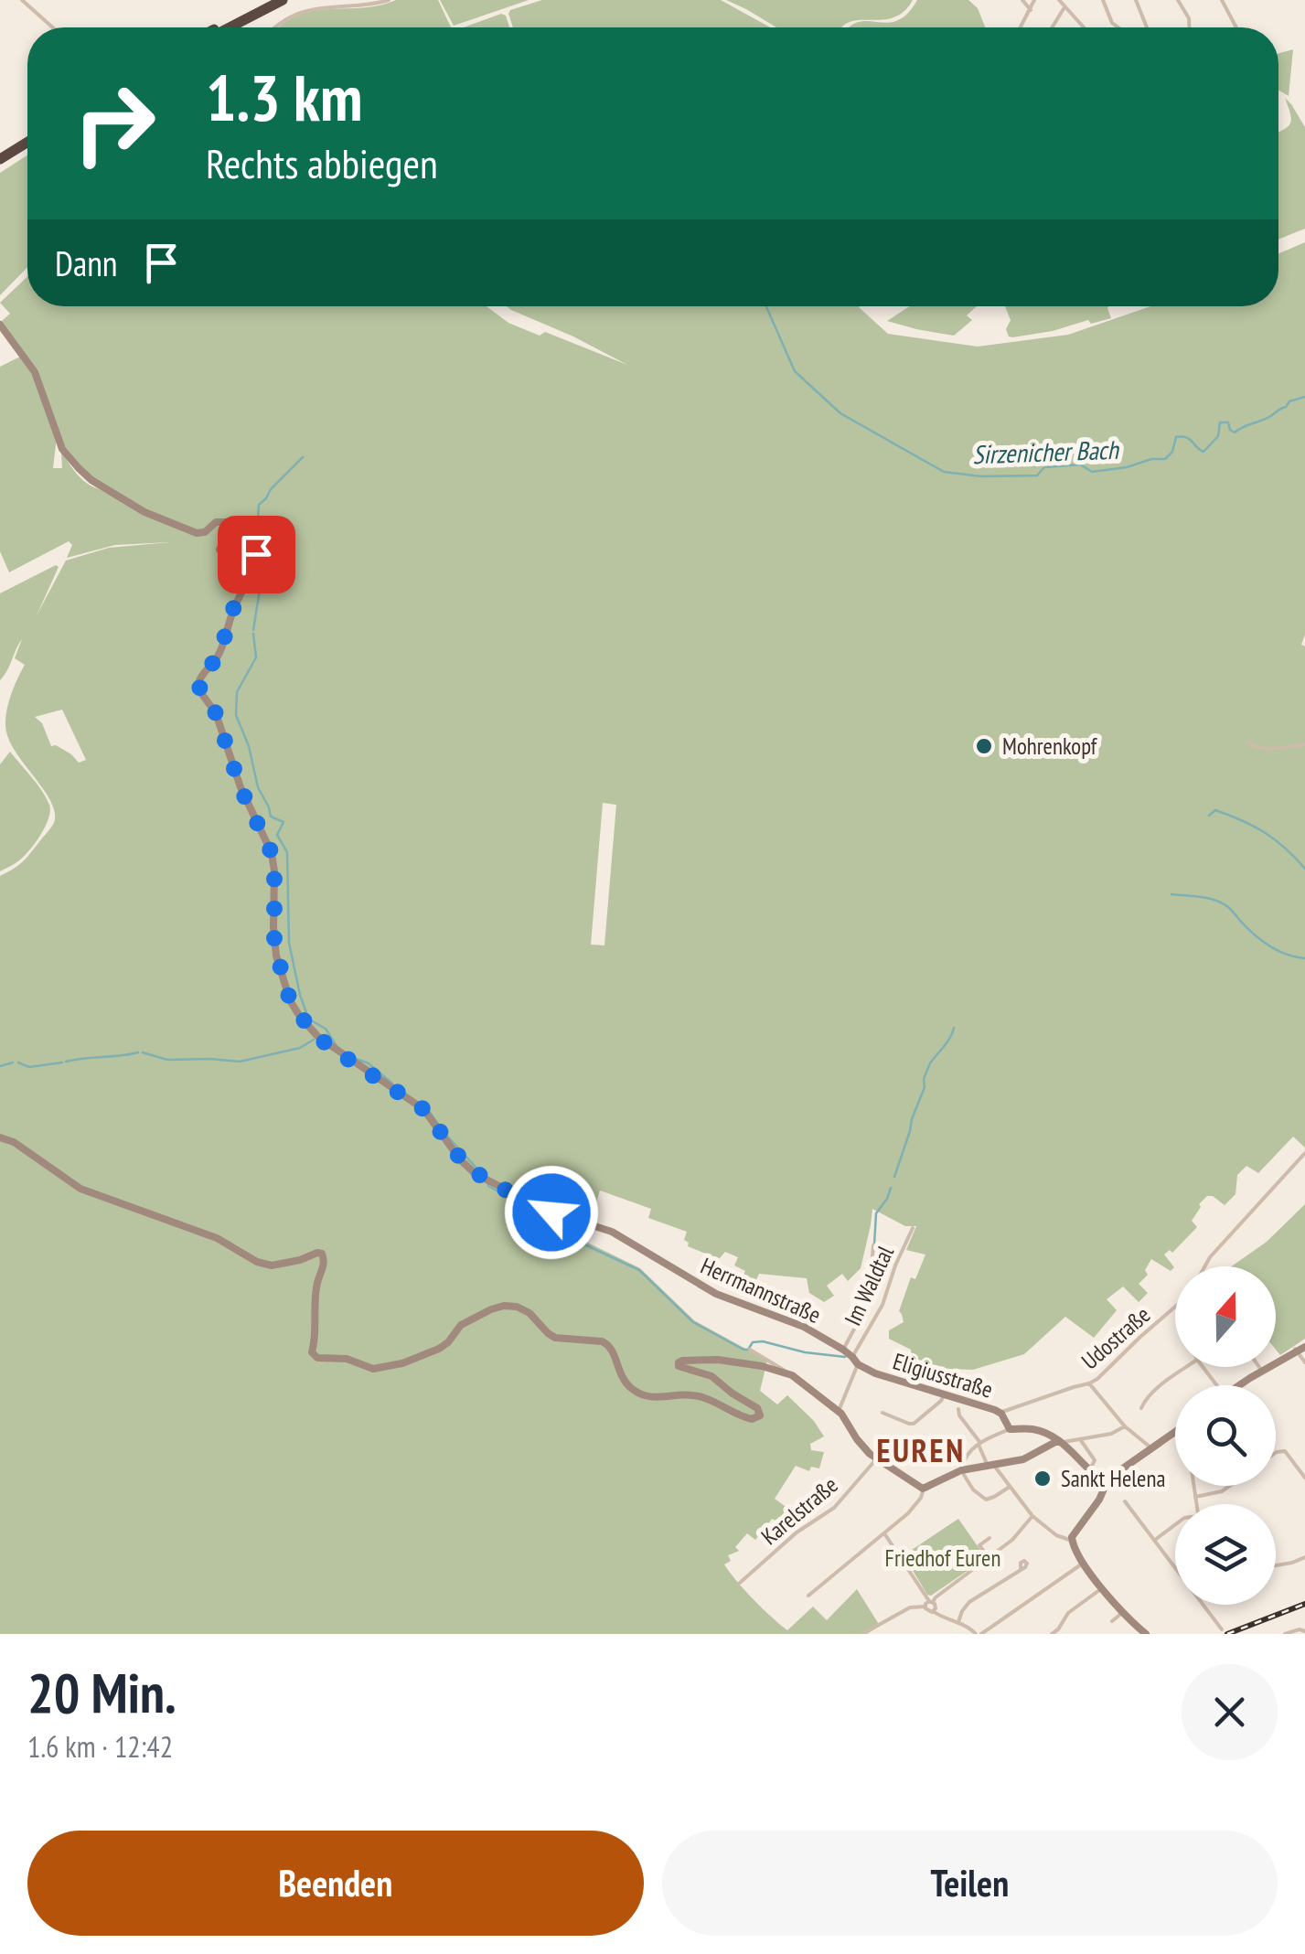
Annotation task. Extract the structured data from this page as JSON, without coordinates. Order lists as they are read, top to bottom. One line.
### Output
{"streets":{"street":["Im Waldtal","Herrmannstraße","Udostraße","Eligiusstraße","Karelstraße"]},"crossings":[["Im Waldtal","Herrmannstraße"],["Im Waldtal","Eligiusstraße"],["Herrmannstraße","Eligiusstraße"],["Udostraße","Eligiusstraße"]],"districts":["EUREN"],"water":["Sirzenicher Bach"],"parks":["Friedhof Euren"],"places":["Mohrenkopf","Sankt Helena"],"north":"top","page":{"turn":["1.3 km","Rechts abbiegen"],"then":"Dann","heading":["20 Min.","1.6 km · 12:42"],"buttons":["Beenden","Teilen"]}}
